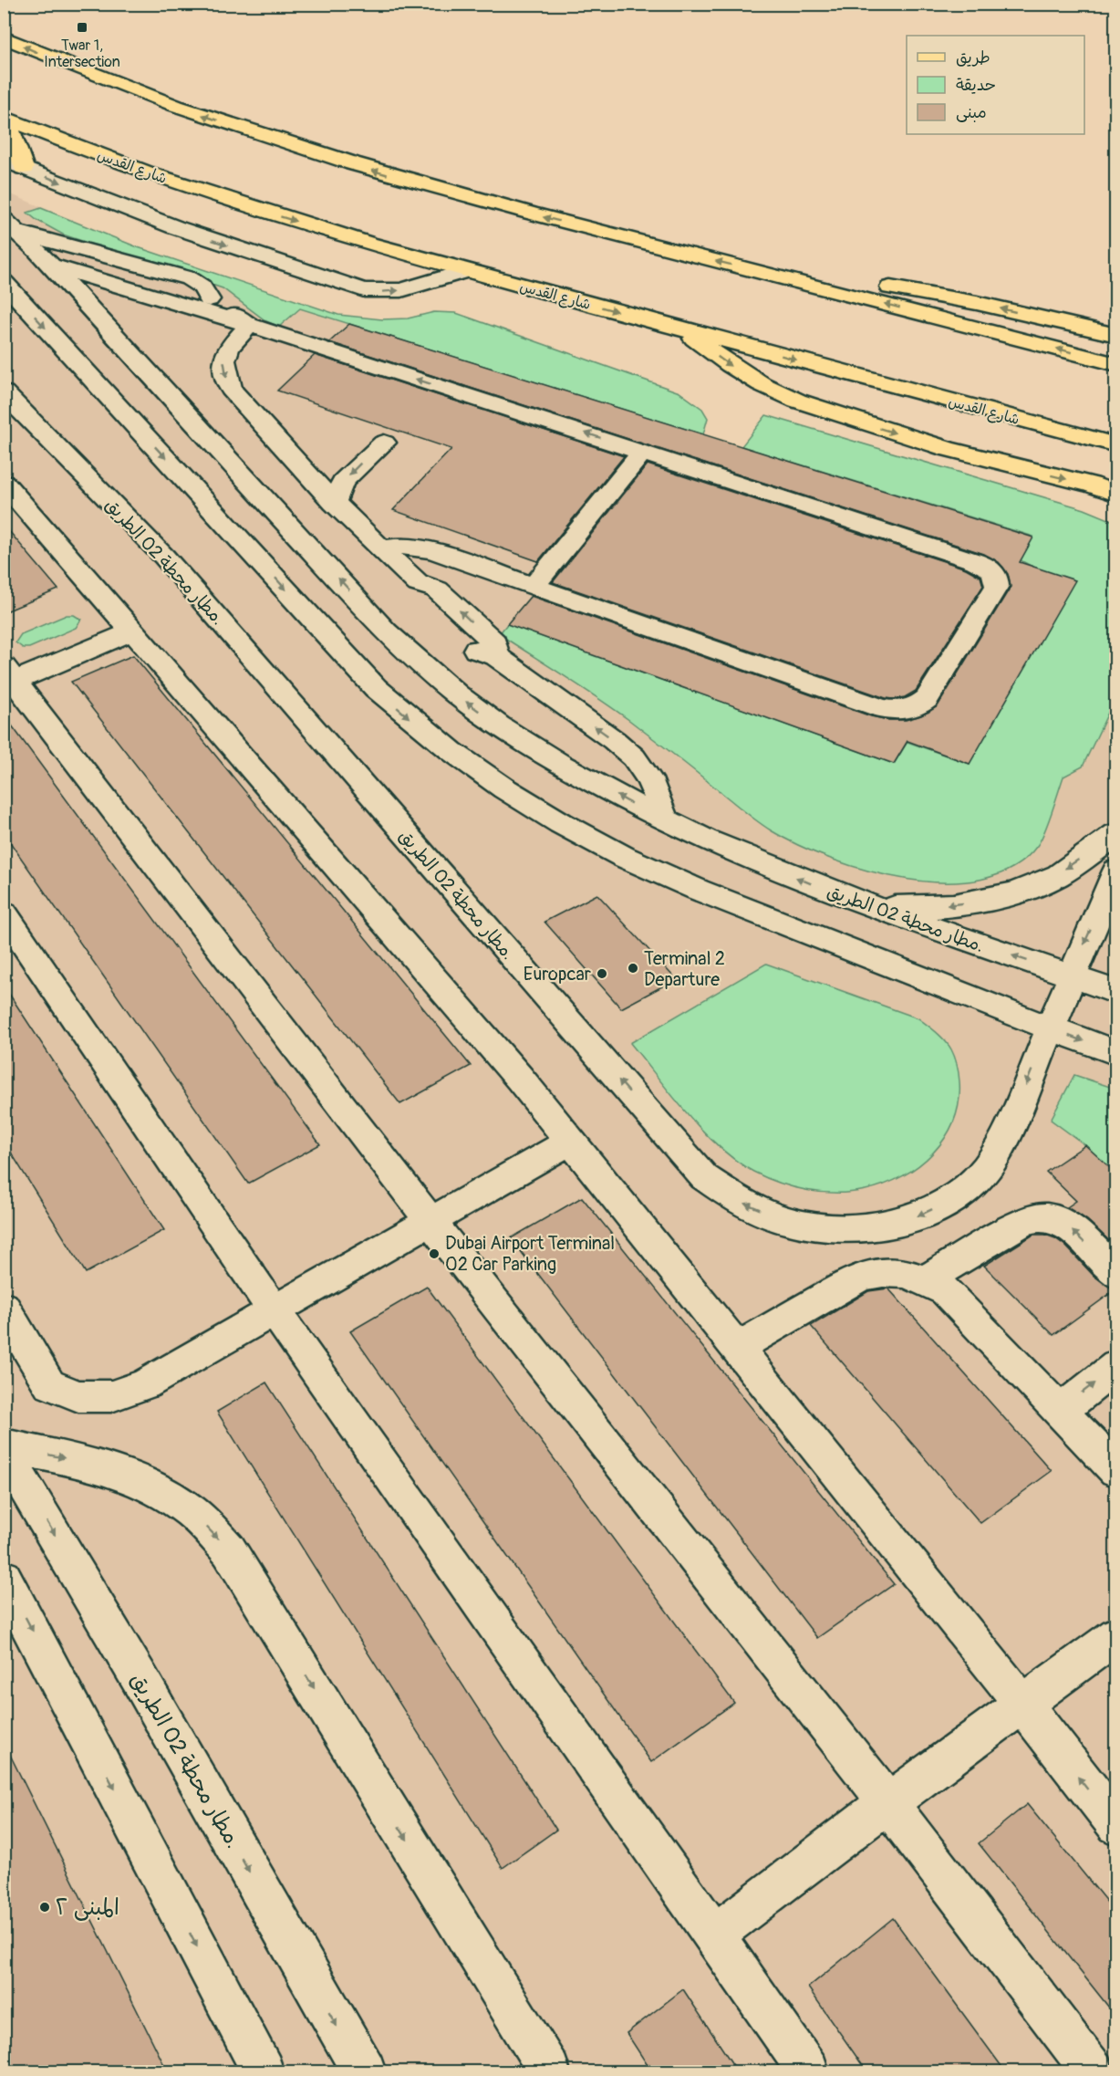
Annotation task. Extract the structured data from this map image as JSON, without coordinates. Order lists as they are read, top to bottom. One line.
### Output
{"streets":{"main road":["شارع القدس"],"street":["مطار محطة 02 الطريق."]},"places":{"transit":["Twar 1, Intersection"],"other":["Terminal 2 Departure","Europcar","Dubai Airport Terminal 02 Car Parking","المبنى ٢"]},"legend":["طريق","حديقة","مبنى"]}
